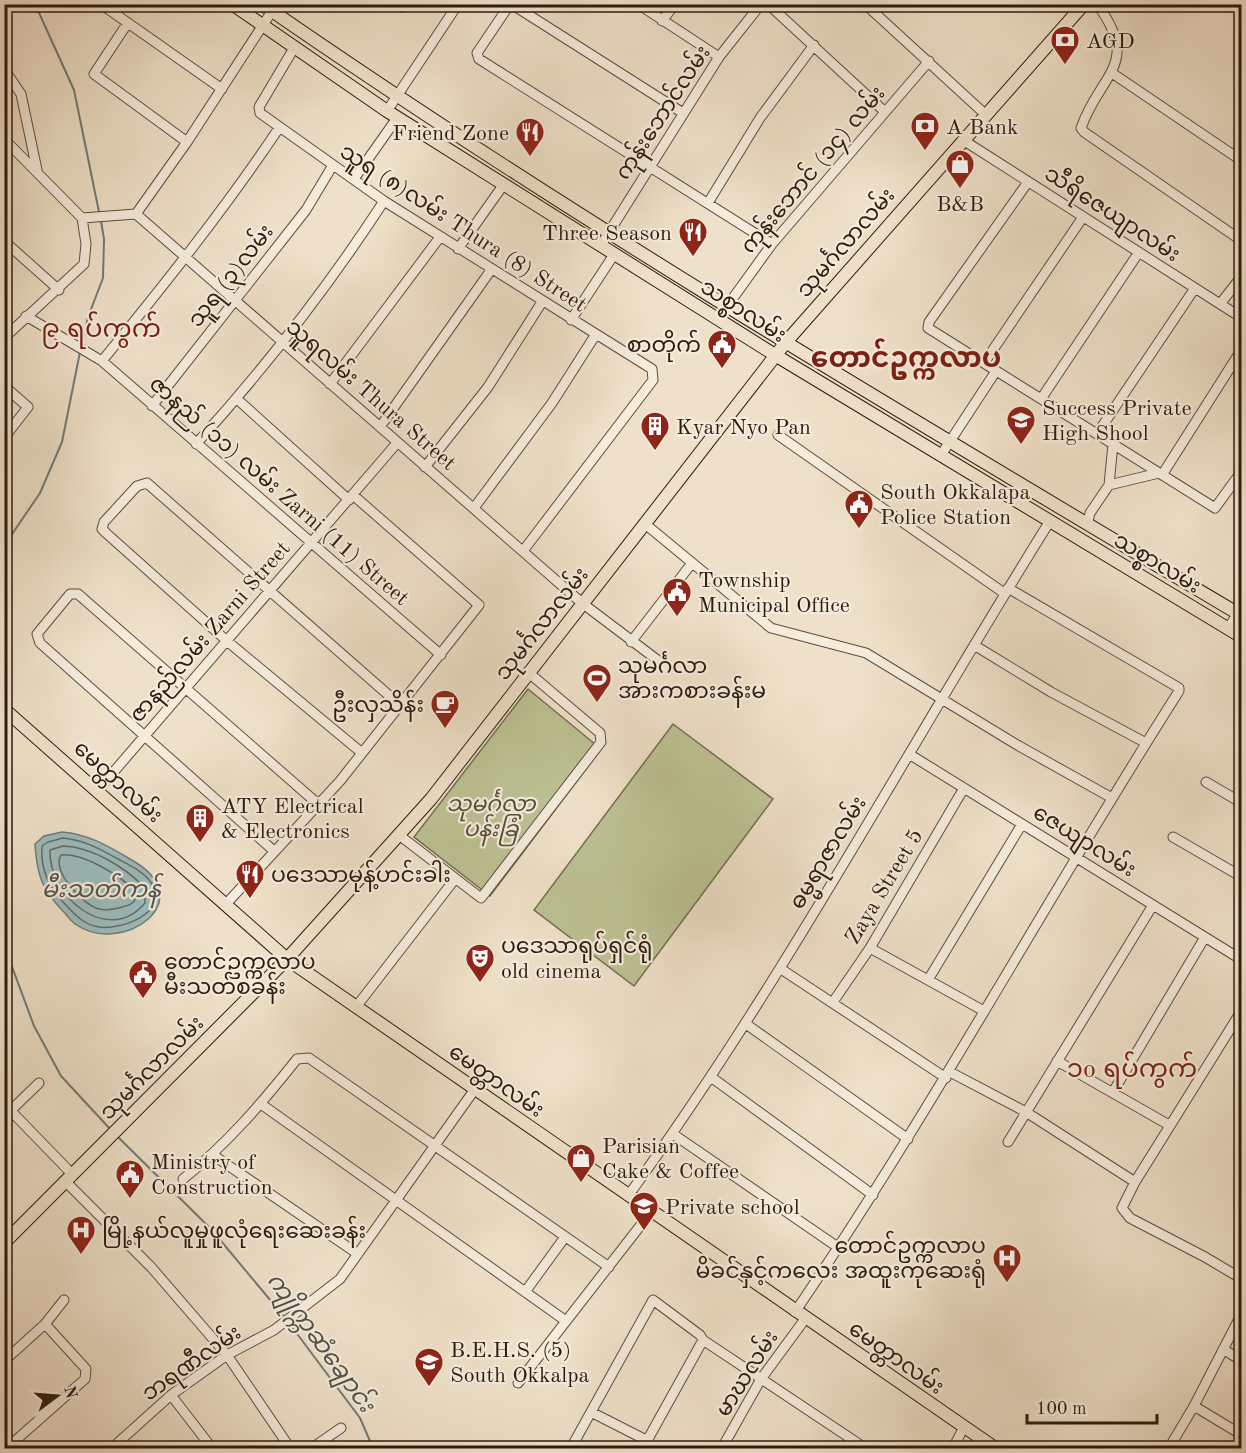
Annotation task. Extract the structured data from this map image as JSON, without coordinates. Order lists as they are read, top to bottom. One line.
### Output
{"streets":{"main road":["သုမင်္ဂလာလမ်း","သစ္စာလမ်း","မေတ္တာလမ်း"],"street":["ကုန်းဘောင်လမ်း","ကုန်းဘောင် (၁၄) လမ်း","သီရိဇေယျာလမ်း","သူရ (၈)လမ်း Thura (8) Street","သူရ (၃)လမ်း","သူရလမ်း Thura Street","ဇာနည် (၁၁) လမ်း Zarni (11) Street","ဇာနည်လမ်း Zarni Street","ဇေယျာလမ်း","ဓမ္မရာဇာလမ်း","Zaya Street 5","ဘရဏီလမ်း","မာဃလမ်း"]},"crossings":[["ကုန်းဘောင်လမ်း","သစ္စာလမ်း"],["ကုန်းဘောင် (၁၄) လမ်း","သစ္စာလမ်း"],["သီရိဇေယျာလမ်း","သုမင်္ဂလာလမ်း"],["သူရ (၈)လမ်း Thura (8) Street","သူရ (၃)လမ်း"],["သူရ (၈)လမ်း Thura (8) Street","သစ္စာလမ်း"],["သူရ (၈)လမ်း Thura (8) Street","သူရလမ်း Thura Street"],["သုမင်္ဂလာလမ်း","သစ္စာလမ်း"],["သုမင်္ဂလာလမ်း","သူရလမ်း Thura Street"],["သုမင်္ဂလာလမ်း","မေတ္တာလမ်း"],["သူရ (၃)လမ်း","သူရလမ်း Thura Street"],["သူရ (၃)လမ်း","ဇာနည် (၁၁) လမ်း Zarni (11) Street"],["သစ္စာလမ်း","ဓမ္မရာဇာလမ်း"],["သူရလမ်း Thura Street","ဇာနည်လမ်း Zarni Street"],["ဇာနည် (၁၁) လမ်း Zarni (11) Street","ဇာနည်လမ်း Zarni Street"],["ဇာနည်လမ်း Zarni Street","မေတ္တာလမ်း"],["မေတ္တာလမ်း","ဓမ္မရာဇာလမ်း"],["မေတ္တာလမ်း","ဘရဏီလမ်း"],["မေတ္တာလမ်း","မာဃလမ်း"],["ဇေယျာလမ်း","ဓမ္မရာဇာလမ်း"],["ဇေယျာလမ်း","Zaya Street 5"],["ဇေယျာလမ်း","မာဃလမ်း"],["ဓမ္မရာဇာလမ်း","မာဃလမ်း"]],"districts":["၉ ရပ်ကွက်","တောင်ဥက္ကလာပ","၁o ရပ်ကွက်"],"water":["မီးသတ်ကန်","ကျိုက္ကဆံချောင်း"],"parks":["သုမင်္ဂလာ ပန်းခြံ"],"places":{"bank":["AGD","A Bank"],"restaurant":["Friend Zone","Three Season","ပဒေသာမုန့်ဟင်းခါး"],"shop":["B&B","Parisian Cake & Coffee"],"public building":["စာတိုက်","South Okkalapa Police Station","Township Municipal Office","တောင်ဥက္ကလာပ မီးသတ်စခန်း","Ministry of Construction"],"school or university":["Success Private High Shool","Private school","B.E.H.S. (5) South Okkalpa"],"building":["Kyar Nyo Pan","ATY Electrical & Electronics"],"sports":["သုမင်္ဂလာ အားကစားခန်းမ"],"cafe":["ဦးလှသိန်း"],"theatre":["ပဒေသာရုပ်ရှင်ရုံ old cinema"],"hospital":["မြို့နယ်လူမှုဖူလုံရေးဆေးခန်း","တောင်ဥက္ကလာပ မိခင်နှင့်ကလေး အထူးကုဆေးရုံ"]},"scale_bar":"100 m","north":"right"}
